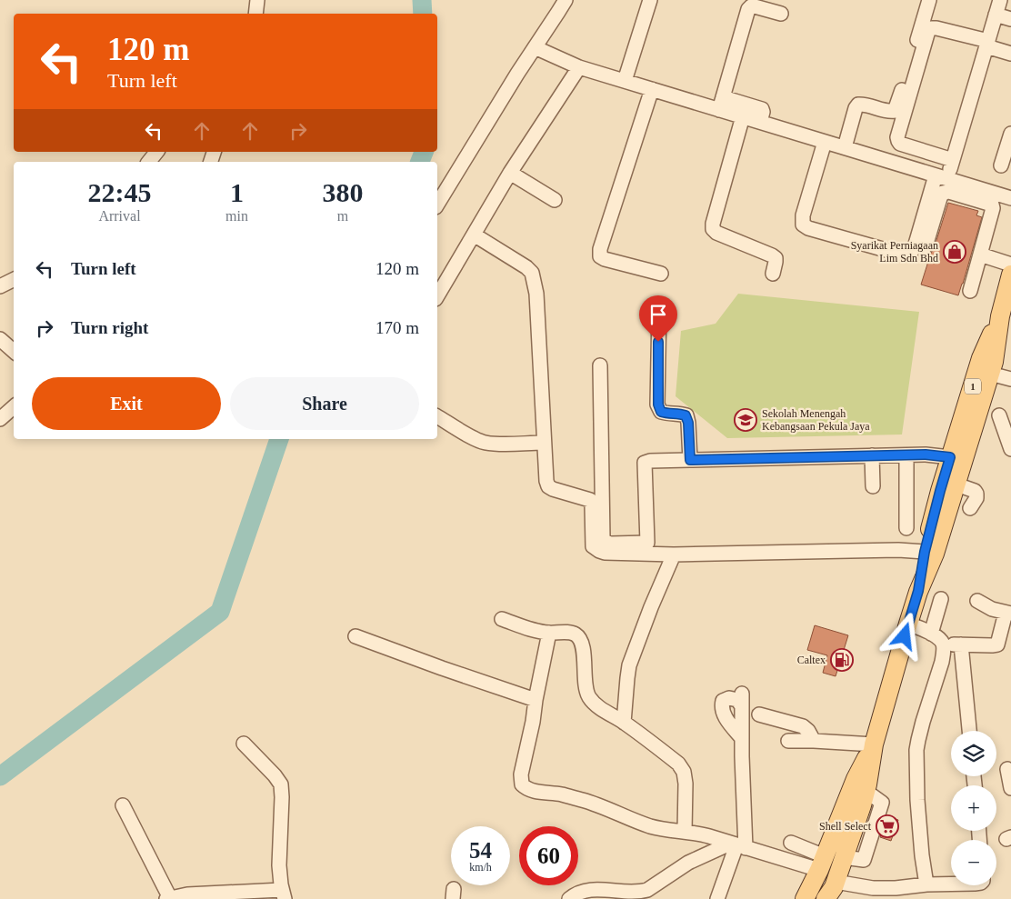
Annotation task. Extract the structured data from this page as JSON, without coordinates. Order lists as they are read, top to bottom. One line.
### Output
{"streets":{"main road":["1"]},"places":{"shop":["Syarikat Perniagaan Lim Sdn Bhd"],"school or university":["Sekolah Menengah Kebangsaan Pekula Jaya"],"fuel station":["Caltex"],"supermarket":["Shell Select"]},"page":{"turn":["120 m","Turn left"],"eta":["22:45","Arrival","1","min","380","m"],"list":[{"name":"Turn left","value":"120 m"},{"name":"Turn right","value":"170 m"}],"buttons":["Exit","Share"],"map_buttons":["+","−"],"speed":"54 km/h","limit":"60"}}
